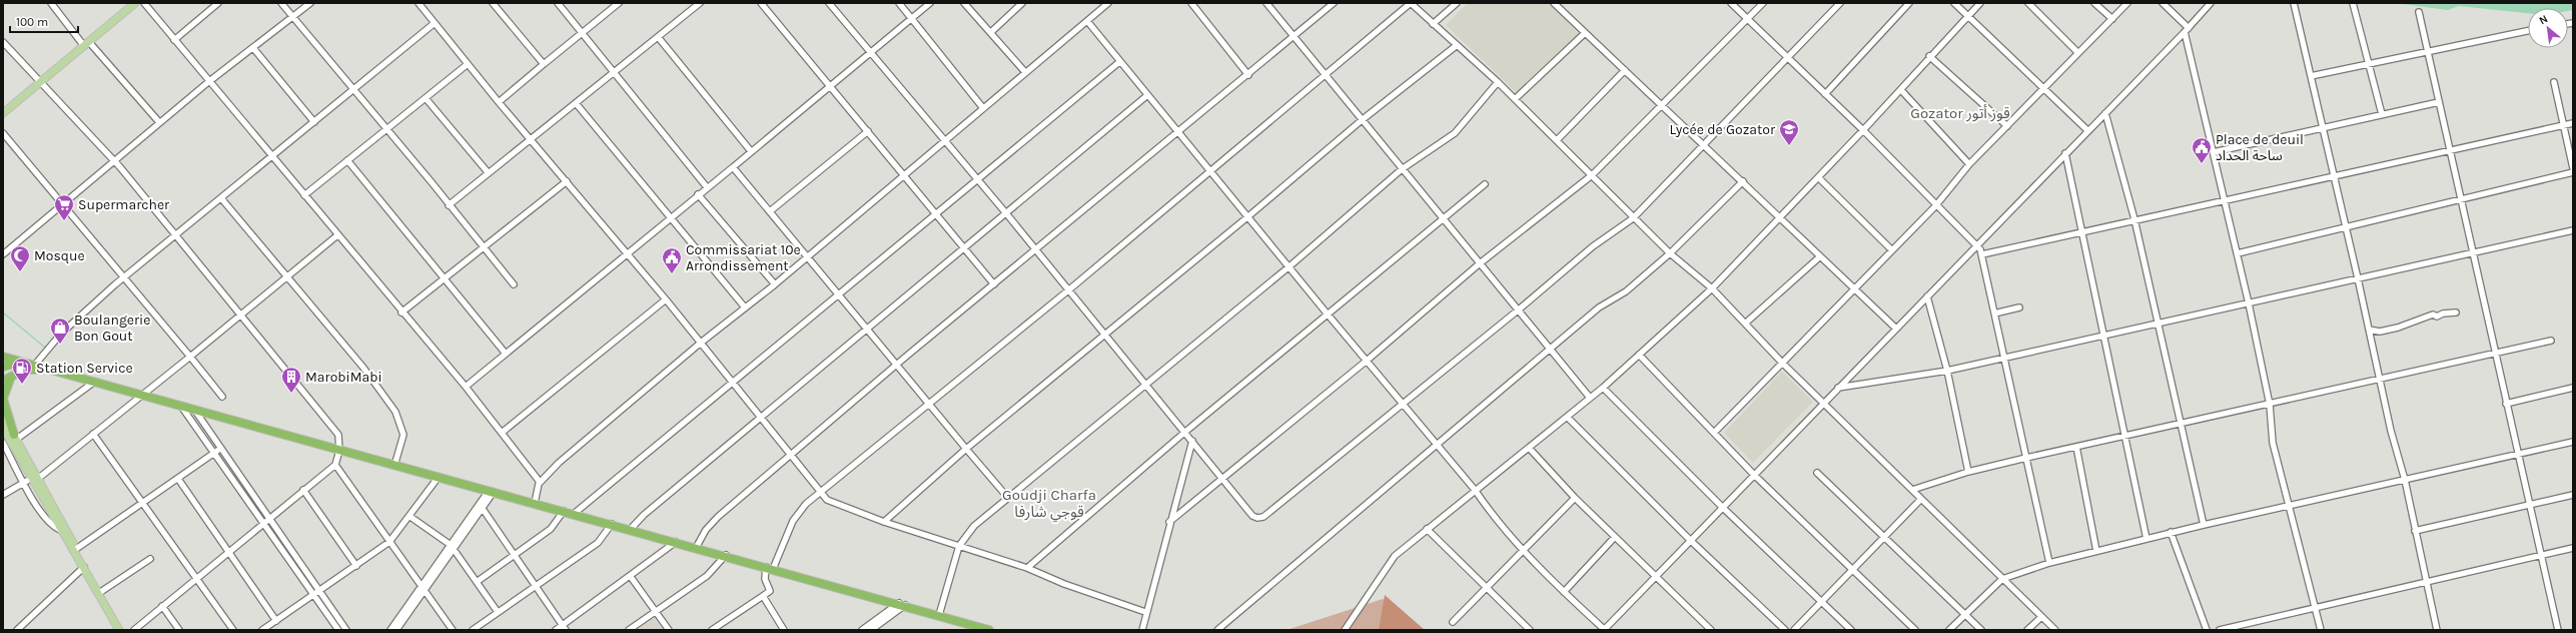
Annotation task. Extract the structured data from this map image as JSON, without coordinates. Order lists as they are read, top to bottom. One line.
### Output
{"districts":["Gozator قوز أتور","Goudji Charfa قوجي شارفا"],"places":{"school or university":["Lycée de Gozator"],"public building":["Place de deuil ساحة الحداد","Commissariat 10e Arrondissement"],"supermarket":["Supermarcher"],"mosque":["Mosque"],"shop":["Boulangerie Bon Gout"],"fuel station":["Station Service"],"building":["MarobiMabi"]},"scale_bar":"100 m","north":"top left"}
